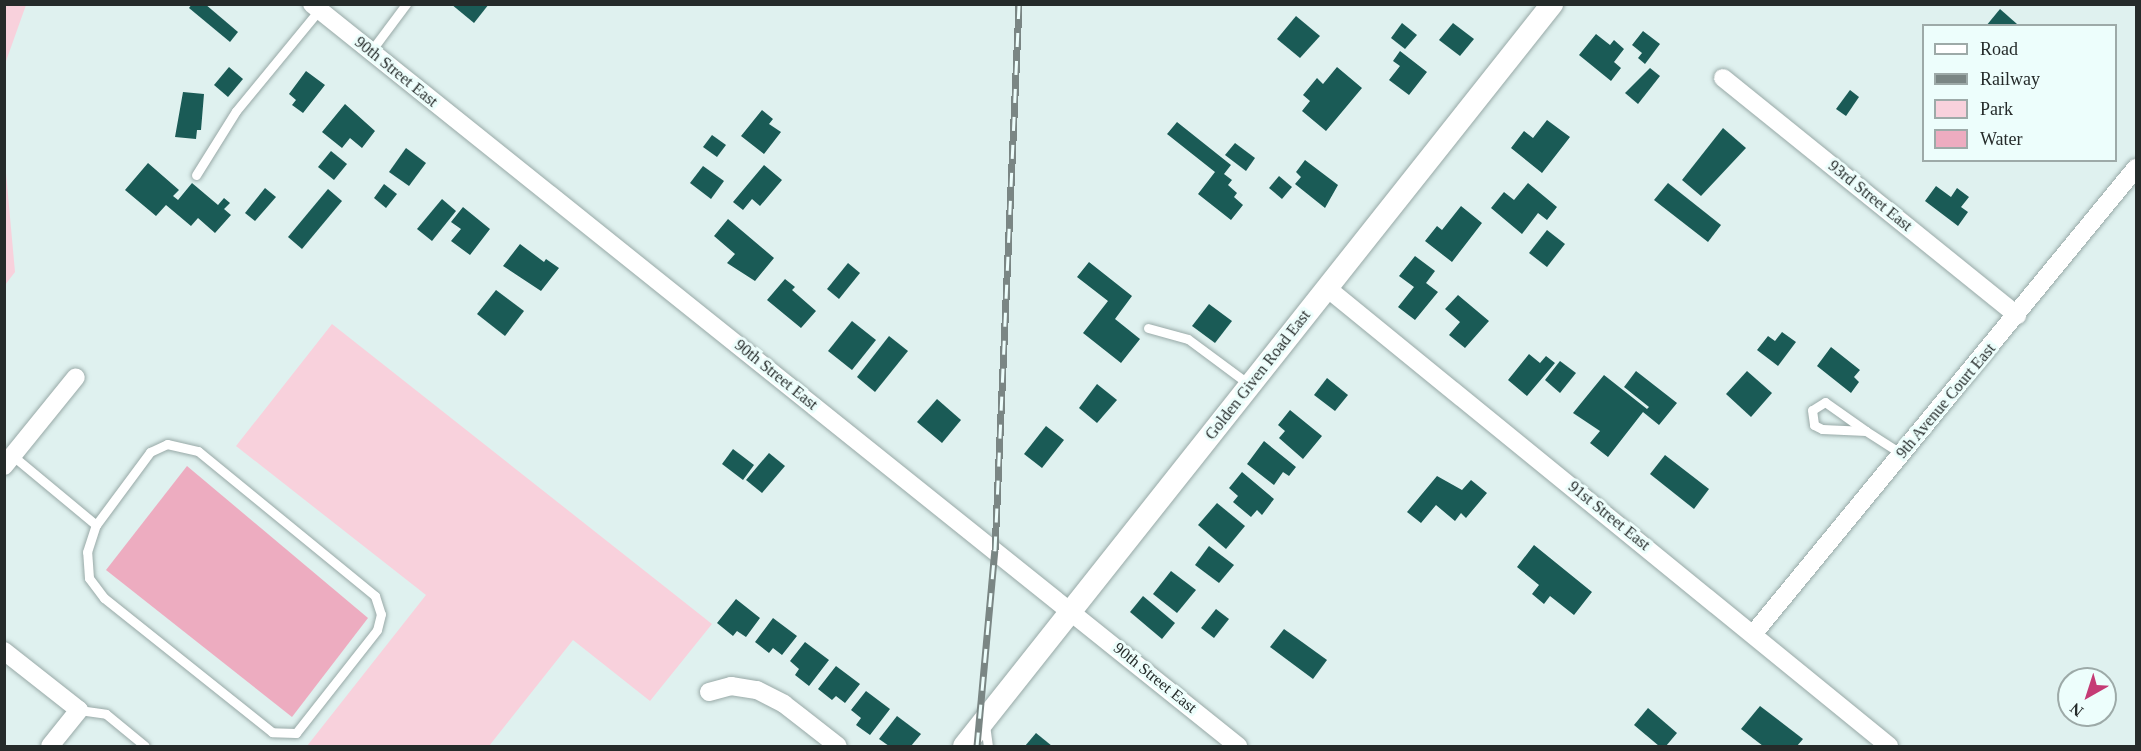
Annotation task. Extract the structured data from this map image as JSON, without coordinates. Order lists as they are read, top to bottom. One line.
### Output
{"streets":{"street":["90th Street East","93rd Street East","Golden Given Road East","9th Avenue Court East","91st Street East"]},"crossings":[["90th Street East","Golden Given Road East"],["93rd Street East","9th Avenue Court East"],["Golden Given Road East","91st Street East"],["9th Avenue Court East","91st Street East"]],"legend":["Road","Railway","Park","Water"],"north":"bottom left"}
